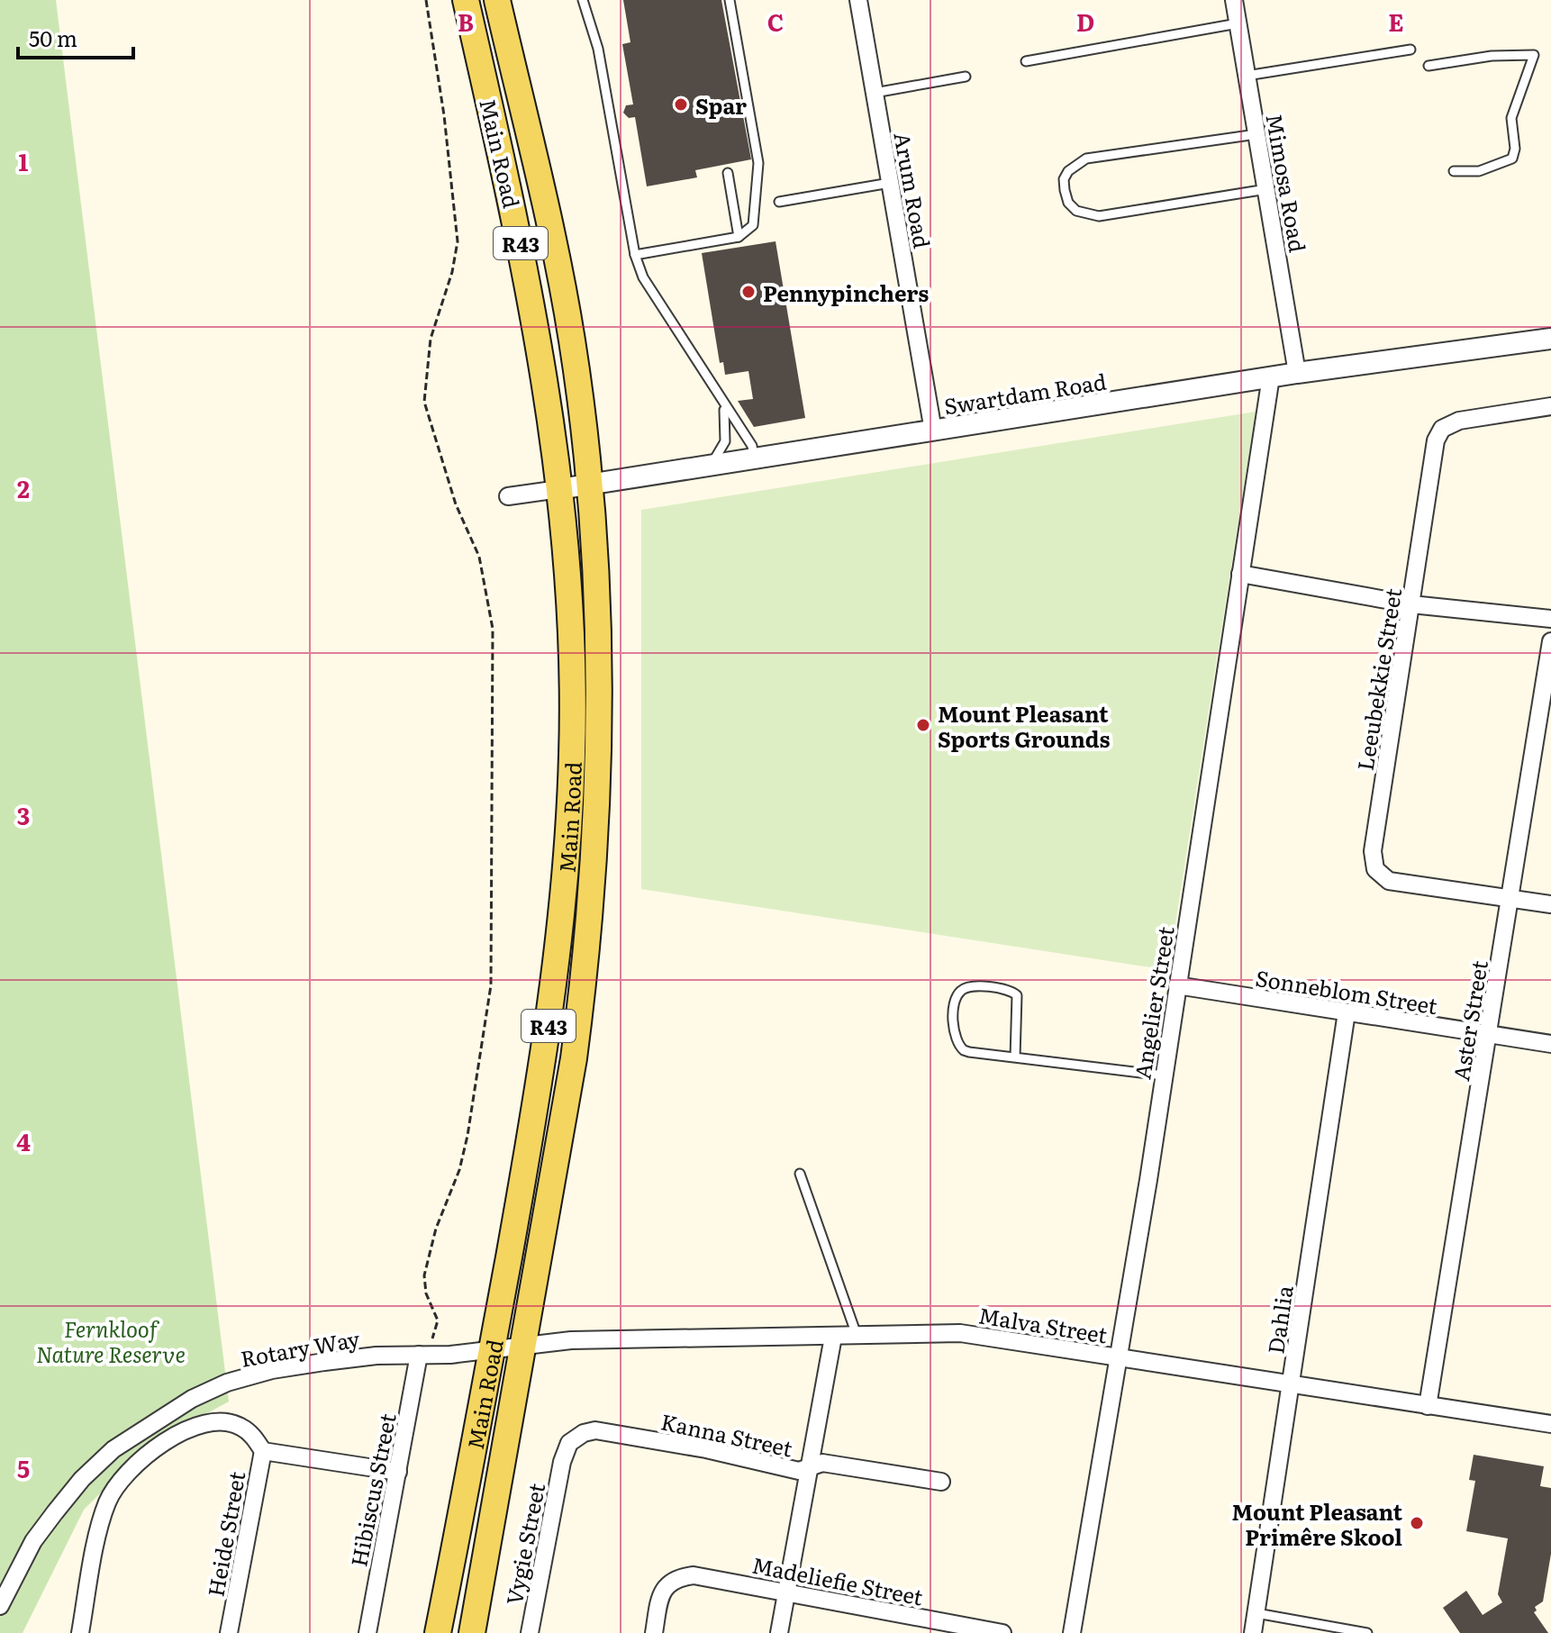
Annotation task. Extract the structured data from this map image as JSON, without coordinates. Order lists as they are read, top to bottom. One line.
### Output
{"streets":{"main road":["Main Road","R43"],"street":["Mimosa Road","Arum Road","Swartdam Road","Leeubekkie Street","Sonneblom Street","Angelier Street","Aster Street","Dahlia","Malva Street","Rotary Way","Kanna Street","Hibiscus Street","Heide Street","Vygie Street","Madeliefie Street"]},"crossings":[["Main Road","Swartdam Road"],["Main Road","Malva Street"],["Main Road","Rotary Way"],["Mimosa Road","Swartdam Road"],["Arum Road","Swartdam Road"],["Swartdam Road","Angelier Street"],["Leeubekkie Street","Aster Street"],["Sonneblom Street","Angelier Street"],["Sonneblom Street","Aster Street"],["Sonneblom Street","Dahlia"],["Angelier Street","Malva Street"],["Aster Street","Malva Street"],["Dahlia","Malva Street"],["Malva Street","Rotary Way"],["Rotary Way","Hibiscus Street"],["Kanna Street","Vygie Street"],["Hibiscus Street","Heide Street"]],"parks":["Fernkloof Nature Reserve"],"places":["Spar","Pennypinchers","Mount Pleasant Sports Grounds","Mount Pleasant Primêre Skool"],"scale_bar":"50 m","grid":{"columns":["B","C","D","E"],"rows":["1","2","3","4","5"]}}
